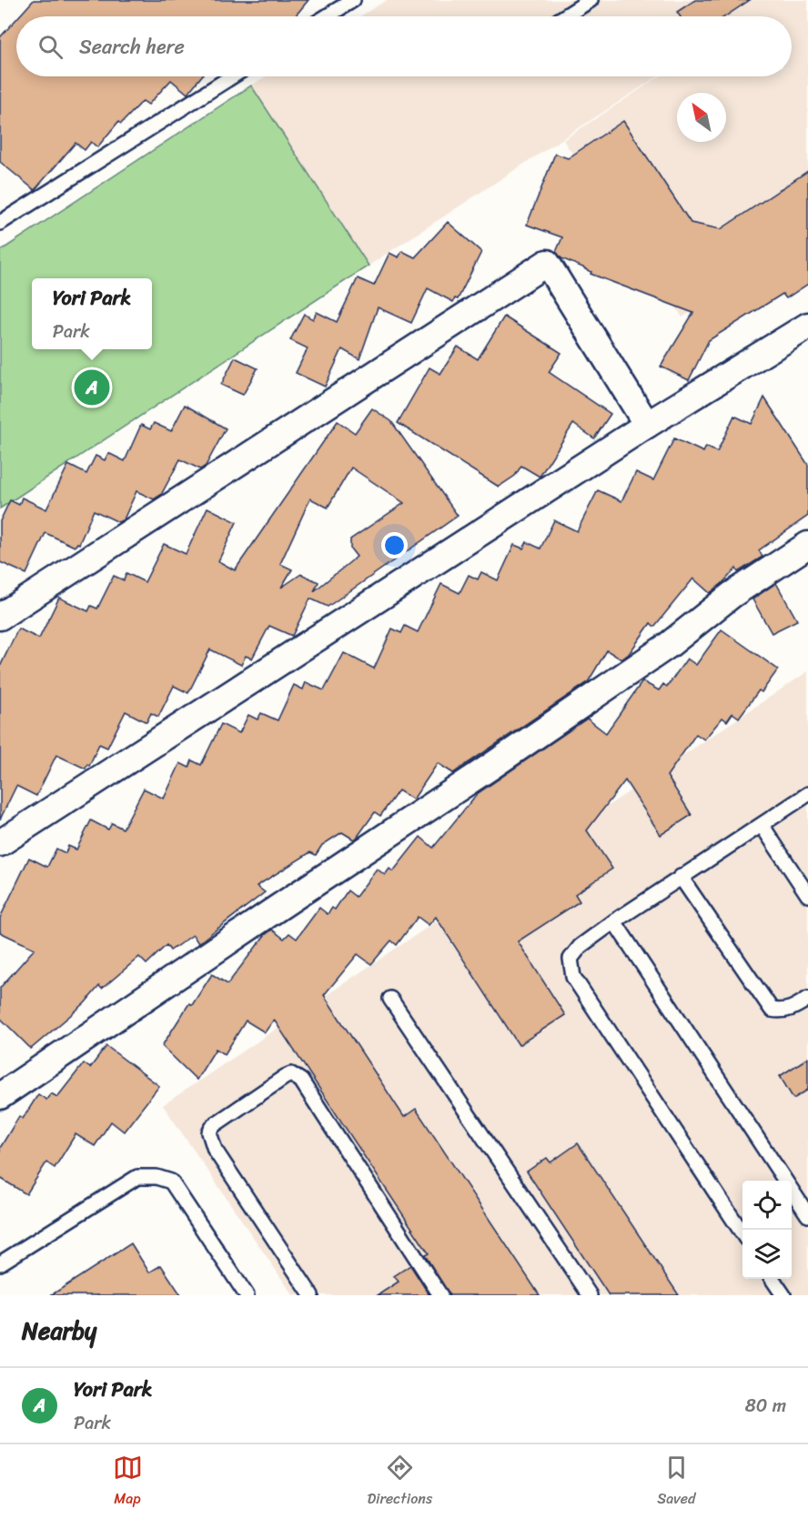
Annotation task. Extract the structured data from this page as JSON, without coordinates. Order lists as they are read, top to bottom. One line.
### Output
{"north":"top left","page":{"search":"Search here","popup":["Yori Park","Park"],"pins":"A","heading":"Nearby","list":[{"mark":"A","name":"Yori Park","note":"Park","value":"80 m"}],"nav":["Map","Directions","Saved"]}}
